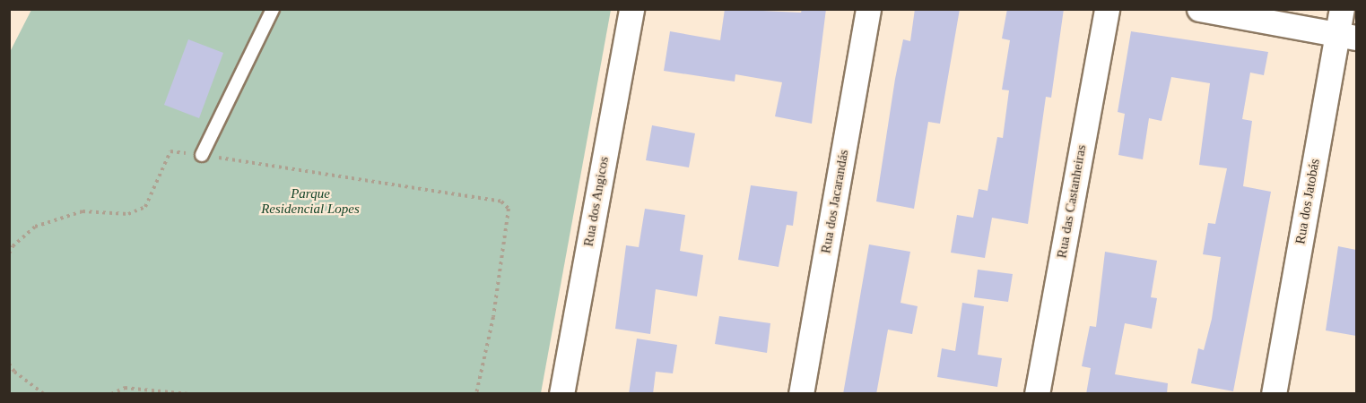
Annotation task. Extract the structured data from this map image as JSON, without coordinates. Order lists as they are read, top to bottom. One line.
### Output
{"streets":{"street":["Rua dos Angicos","Rua dos Jacarandás","Rua das Castanheiras","Rua dos Jatobás"]},"parks":["Parque Residencial Lopes"]}
